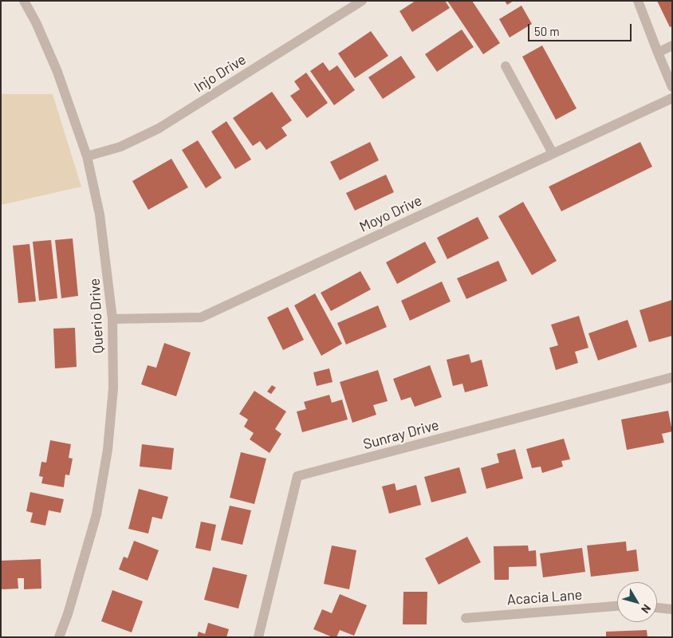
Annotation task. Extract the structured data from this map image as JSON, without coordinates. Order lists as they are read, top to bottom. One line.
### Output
{"streets":{"street":["Injo Drive","Moyo Drive","Querio Drive","Sunray Drive","Acacia Lane"]},"crossings":[["Injo Drive","Querio Drive"],["Moyo Drive","Querio Drive"]],"scale_bar":"50 m","north":"bottom right"}
